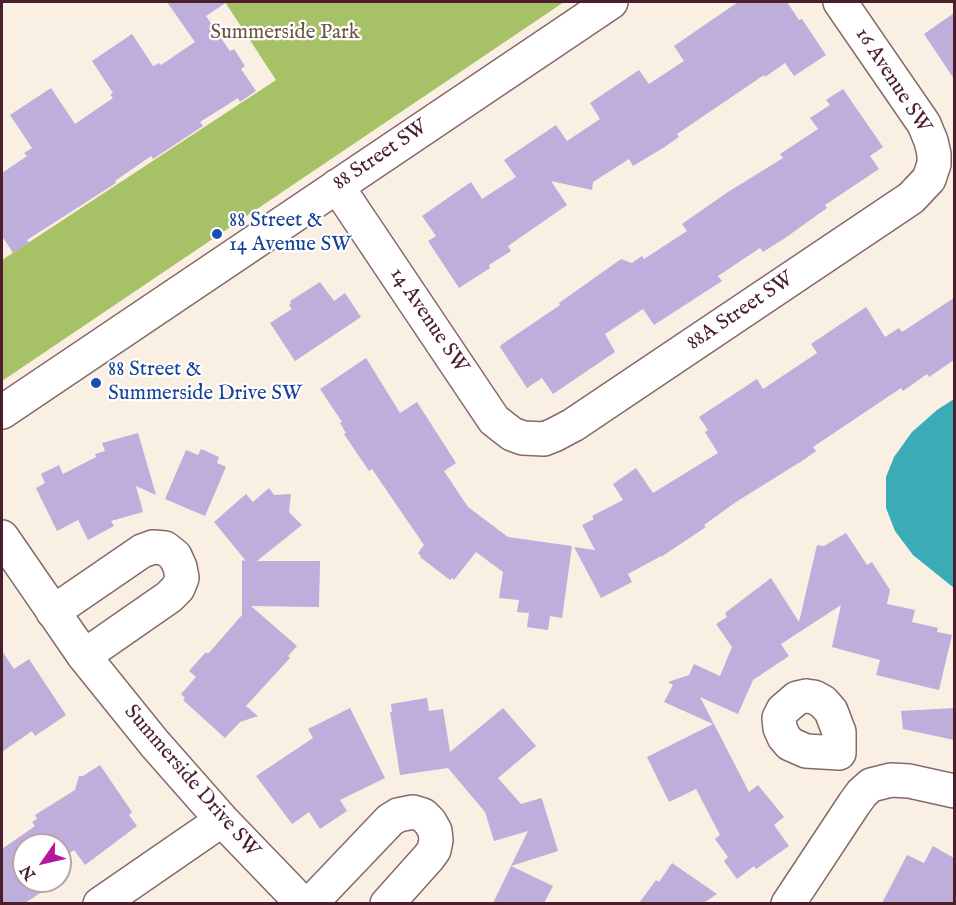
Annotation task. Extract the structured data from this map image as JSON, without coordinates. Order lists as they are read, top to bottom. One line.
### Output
{"streets":{"street":["16 Avenue SW","88 Street SW","88A Street SW","14 Avenue SW","Summerside Drive SW"]},"crossings":[["16 Avenue SW","88A Street SW"],["88 Street SW","14 Avenue SW"],["88A Street SW","14 Avenue SW"]],"parks":["Summerside Park"],"places":["88 Street & 14 Avenue SW","88 Street & Summerside Drive SW"],"north":"bottom left"}
